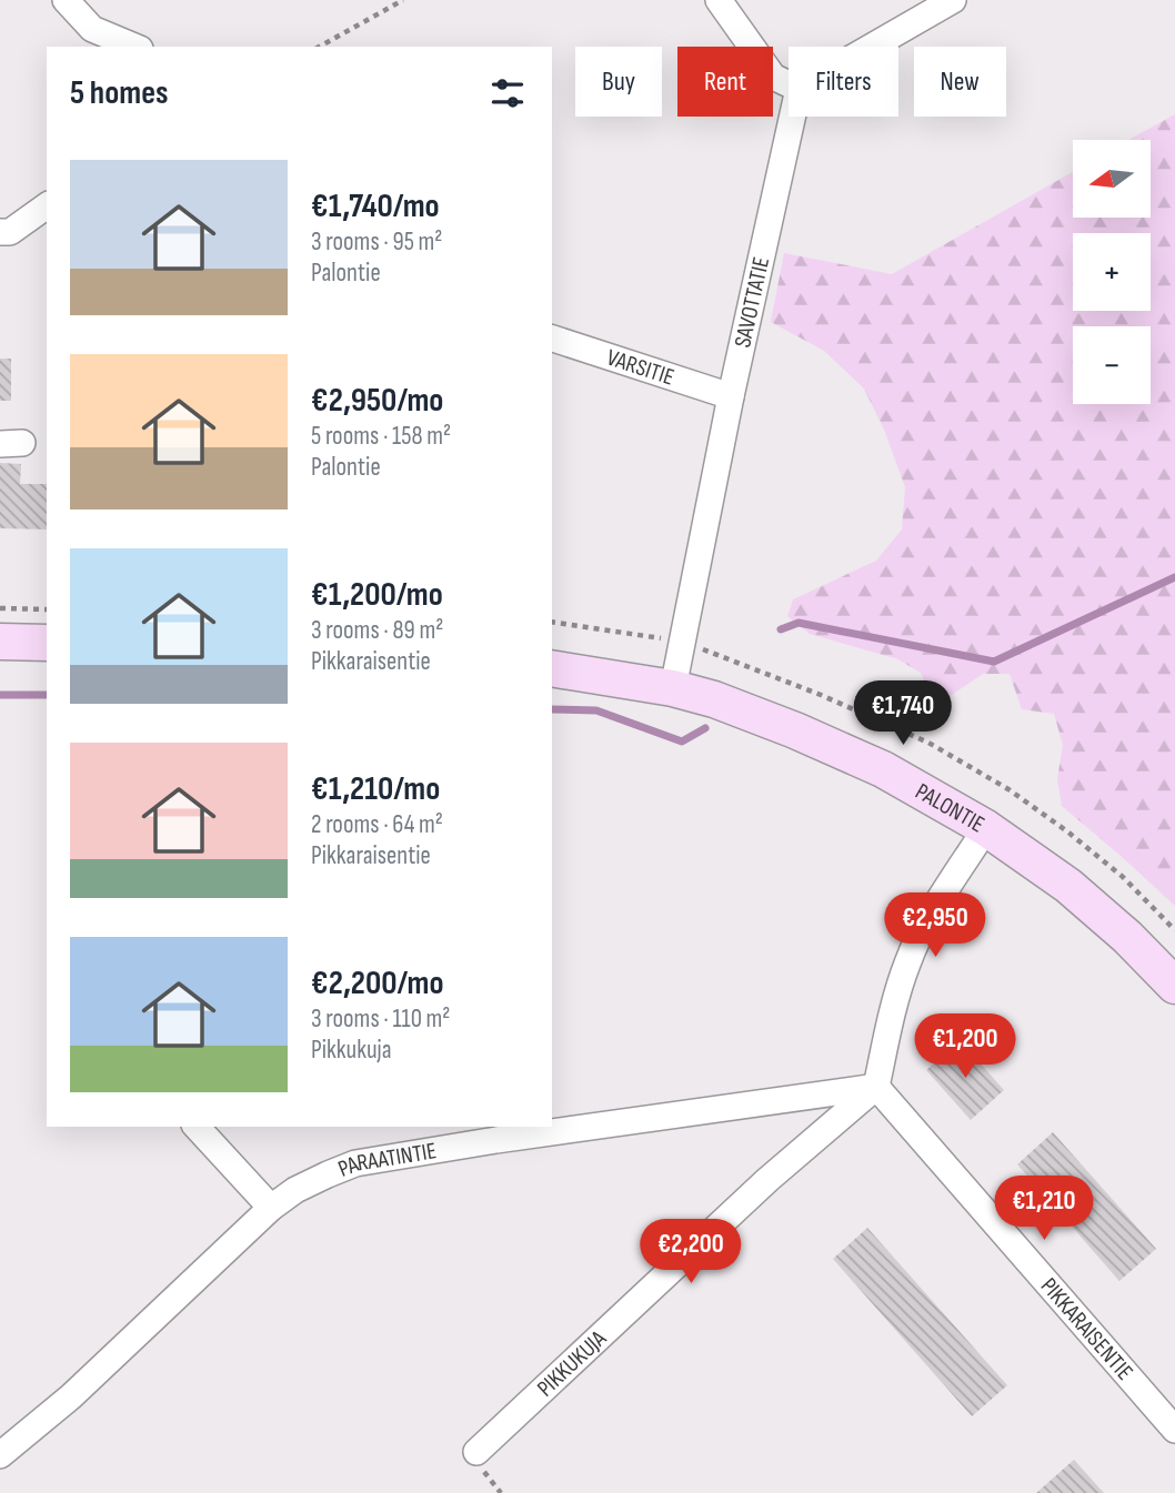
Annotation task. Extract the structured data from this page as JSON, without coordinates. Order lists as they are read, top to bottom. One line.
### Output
{"streets":{"street":["SAVOTTATIE","VARSITIE","PALONTIE","PARAATINTIE","PIKKARAISENTIE","PIKKUKUJA"]},"crossings":[["SAVOTTATIE","VARSITIE"],["SAVOTTATIE","PALONTIE"],["PARAATINTIE","PIKKARAISENTIE"],["PARAATINTIE","PIKKUKUJA"],["PIKKARAISENTIE","PIKKUKUJA"]],"north":"left","page":{"chip":["Buy","Rent","Filters","New"],"heading":"5 homes","map_buttons":["+","−"],"list":[{"name":"€1,740/mo","note":"3 rooms · 95 m² · Palontie"},{"name":"€2,950/mo","note":"5 rooms · 158 m² · Palontie"},{"name":"€1,200/mo","note":"3 rooms · 89 m² · Pikkaraisentie"},{"name":"€1,210/mo","note":"2 rooms · 64 m² · Pikkaraisentie"},{"name":"€2,200/mo","note":"3 rooms · 110 m² · Pikkukuja"}],"price":["€1,740","€2,950","€1,200","€1,210","€2,200"]}}
